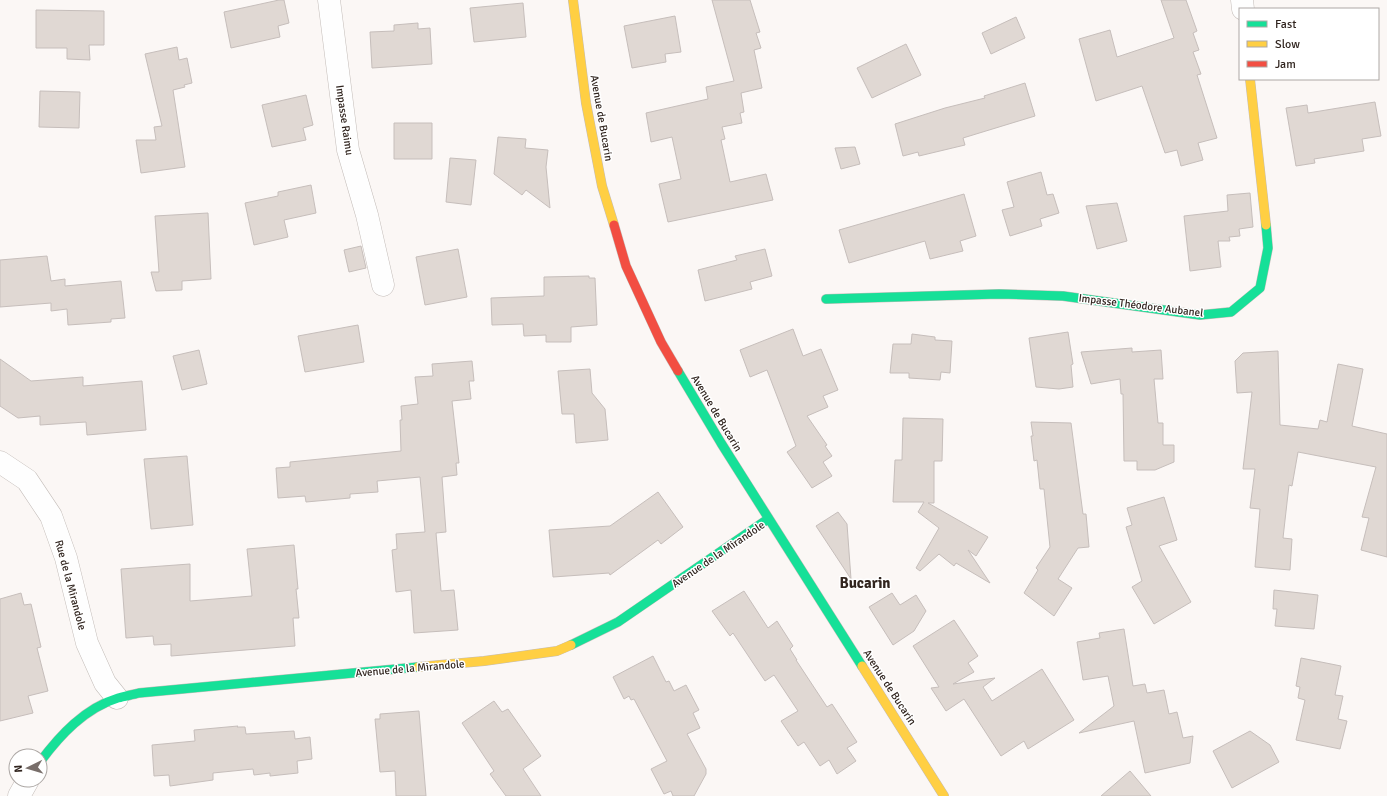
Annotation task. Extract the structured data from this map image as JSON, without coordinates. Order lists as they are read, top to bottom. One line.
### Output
{"streets":{"street":["Avenue de Bucarin","Impasse Raimu","Impasse Théodore Aubanel","Avenue de la Mirandole","Rue de la Mirandole"]},"crossings":[["Avenue de Bucarin","Avenue de la Mirandole"],["Avenue de la Mirandole","Rue de la Mirandole"]],"districts":["Bucarin"],"legend":["Fast","Slow","Jam"],"north":"left"}
